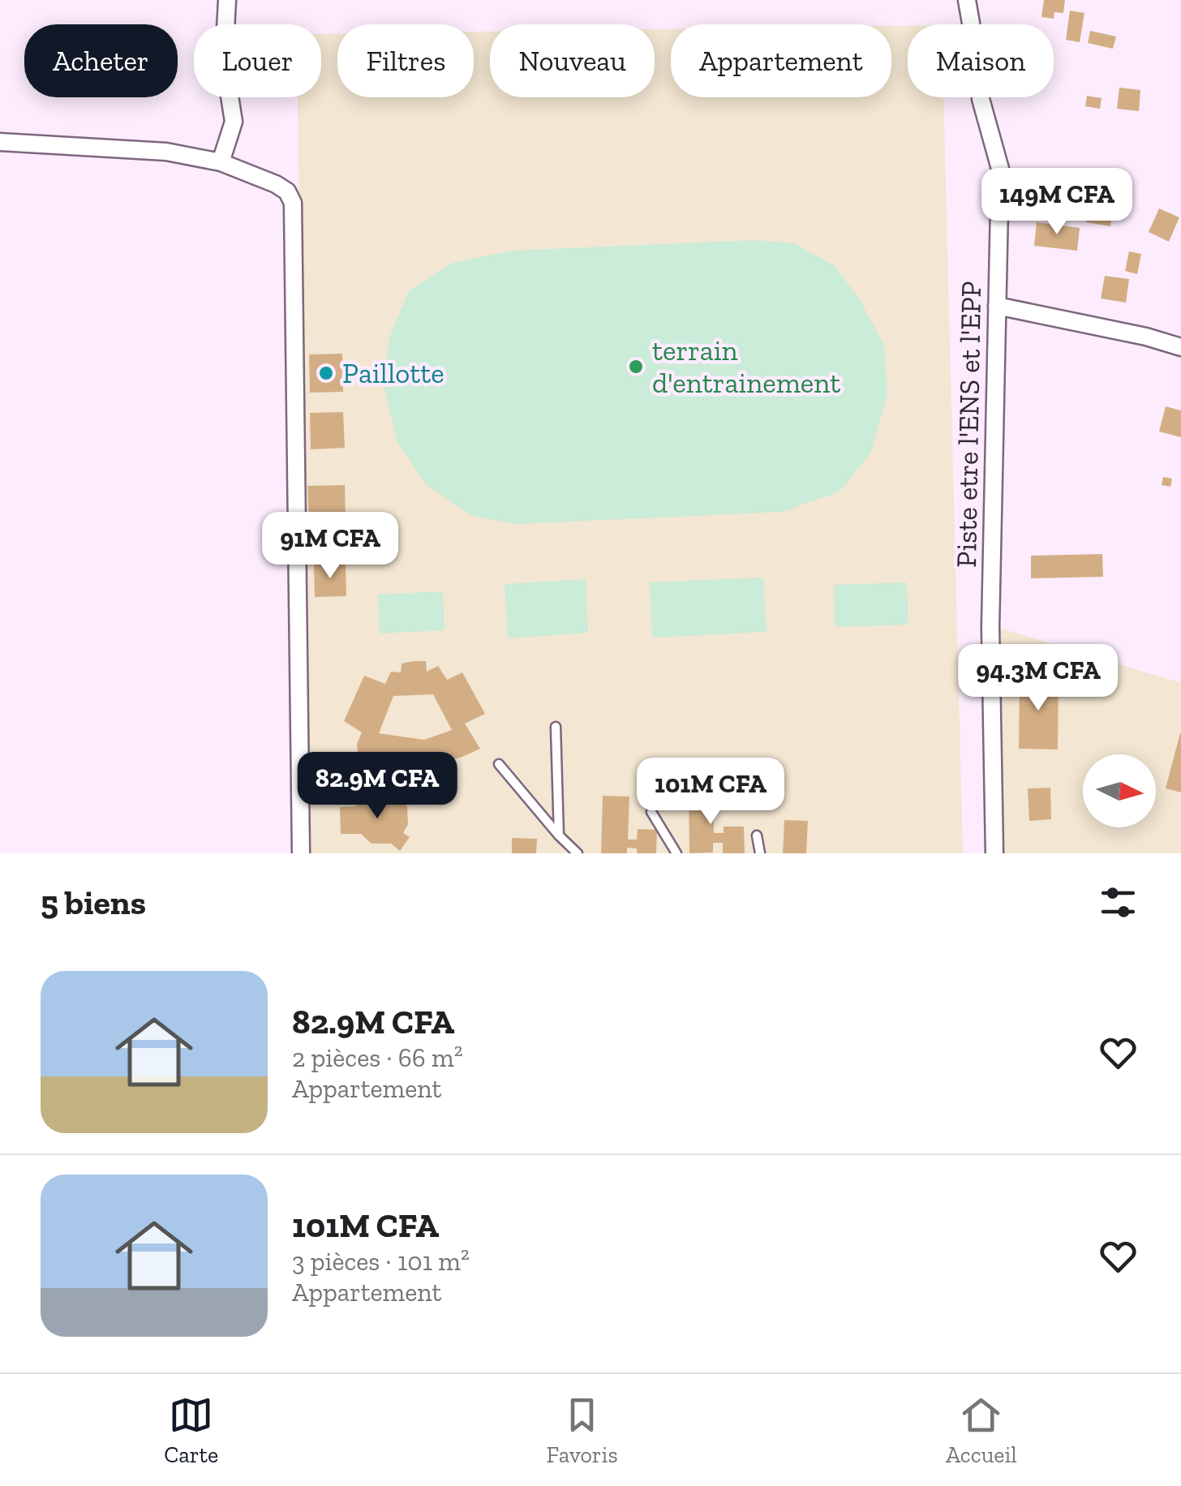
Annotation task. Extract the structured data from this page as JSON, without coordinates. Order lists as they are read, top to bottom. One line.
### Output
{"streets":{"street":["Piste etre l'ENS et l'EPP"]},"places":["terrain d'entrainement","Paillotte"],"north":"right","page":{"chip":["Acheter","Louer","Filtres","Nouveau","Appartement","Maison"],"price":["149M CFA","91M CFA","94.3M CFA","82.9M CFA","101M CFA"],"heading":"5 biens","list":[{"name":"82.9M CFA","note":"2 pièces · 66 m² · Appartement"},{"name":"101M CFA","note":"3 pièces · 101 m² · Appartement"}],"tabs":["Carte","Favoris","Accueil"]}}
